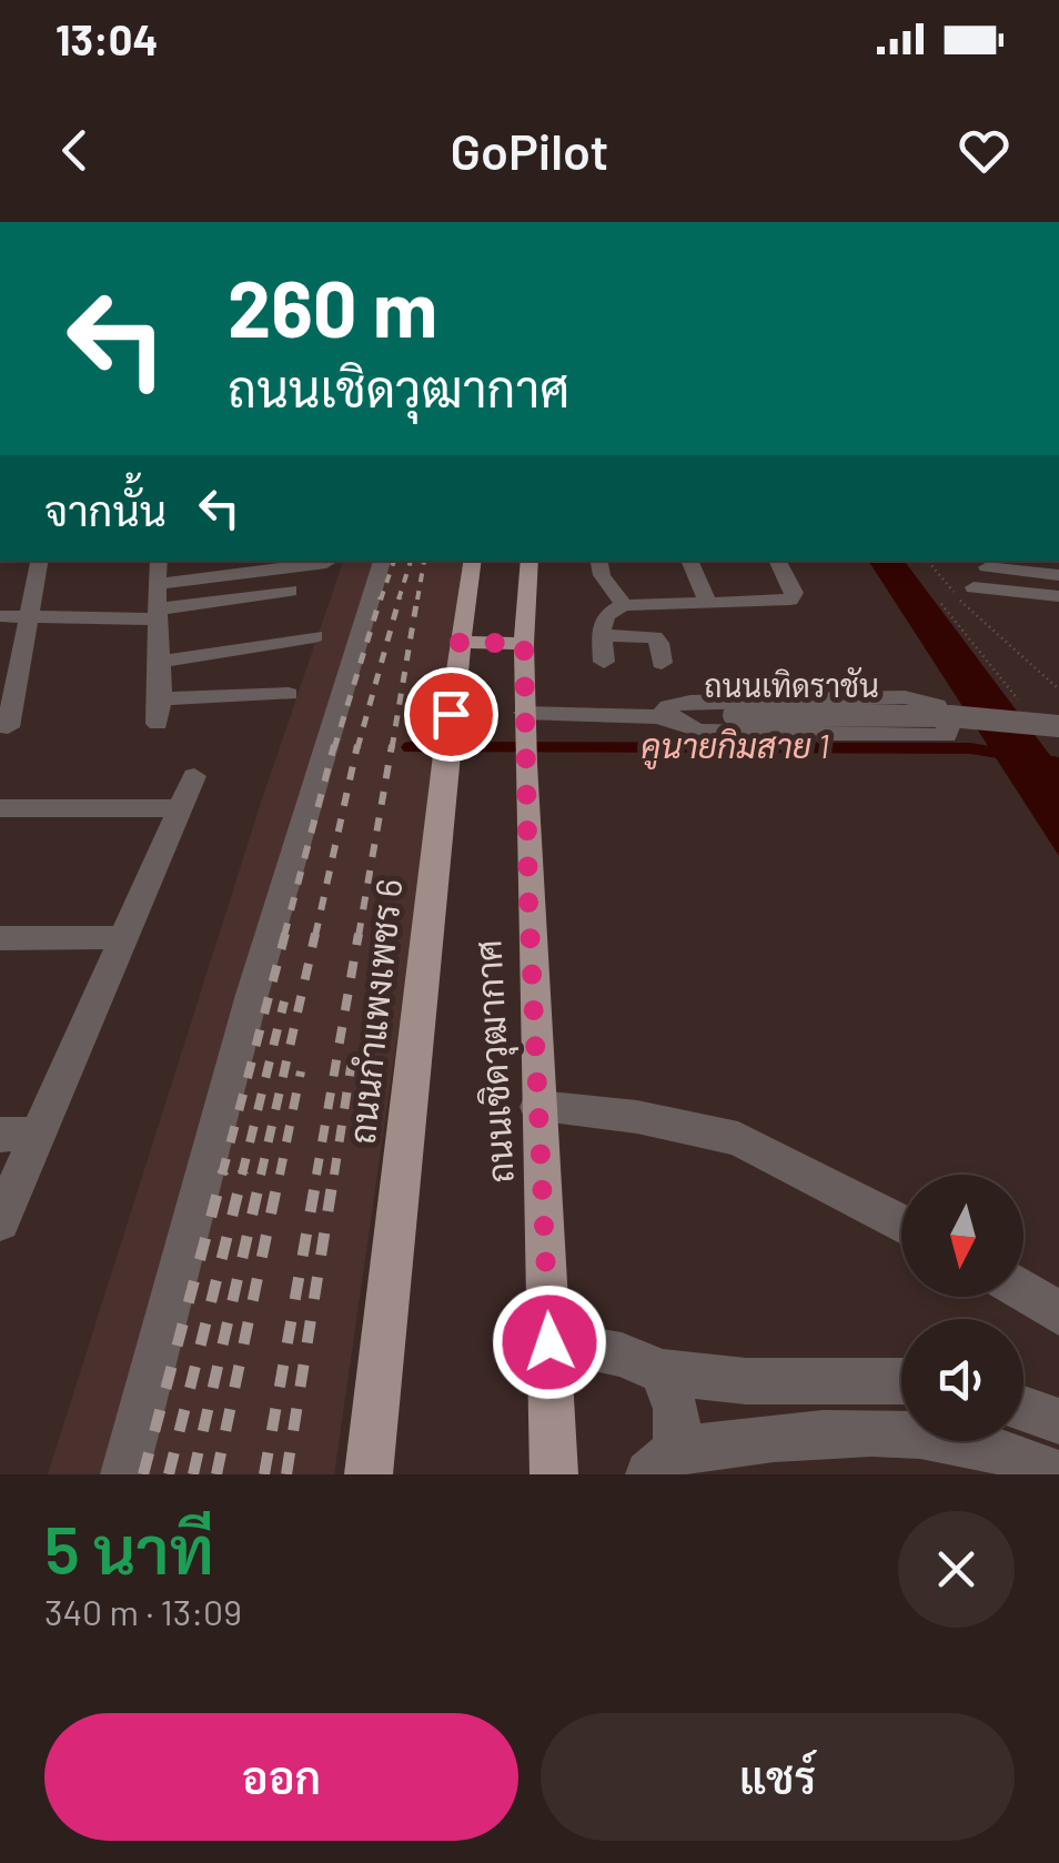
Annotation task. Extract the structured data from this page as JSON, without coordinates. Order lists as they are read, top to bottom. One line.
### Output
{"streets":{"main road":["ถนนกำแพงเพชร 6","ถนนเชิดวุฒากาศ"],"street":["ถนนเทิดราชัน"]},"crossings":[["ถนนเทิดราชัน","ถนนเชิดวุฒากาศ"]],"water":["คูนายกิมสาย 1"],"north":"bottom","page":{"status":"13:04","header":"GoPilot","turn":["260 m","ถนนเชิดวุฒากาศ"],"then":"จากนั้น","heading":["5 นาที","340 m · 13:09"],"buttons":["ออก","แชร์"]}}
